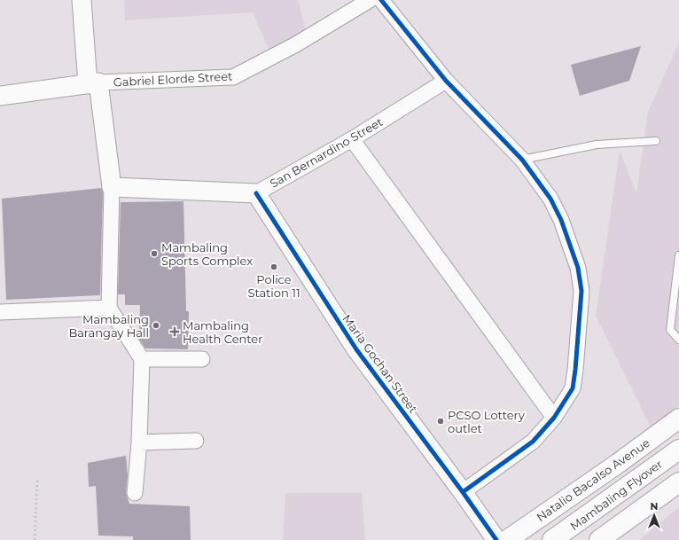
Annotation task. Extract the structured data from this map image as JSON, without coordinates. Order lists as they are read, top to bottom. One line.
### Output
{"streets":{"main road":["Natalio Bacalso Avenue","Mambaling Flyover"],"street":["Gabriel Elorde Street","San Bernardino Street","Maria Gochan Street"]},"crossings":[["San Bernardino Street","Maria Gochan Street"]],"places":{"other":["Mambaling Sports Complex","Police Station 11","Mambaling Barangay Hall","PCSO Lottery outlet"],"health":["Mambaling Health Center"]},"north":"top"}
